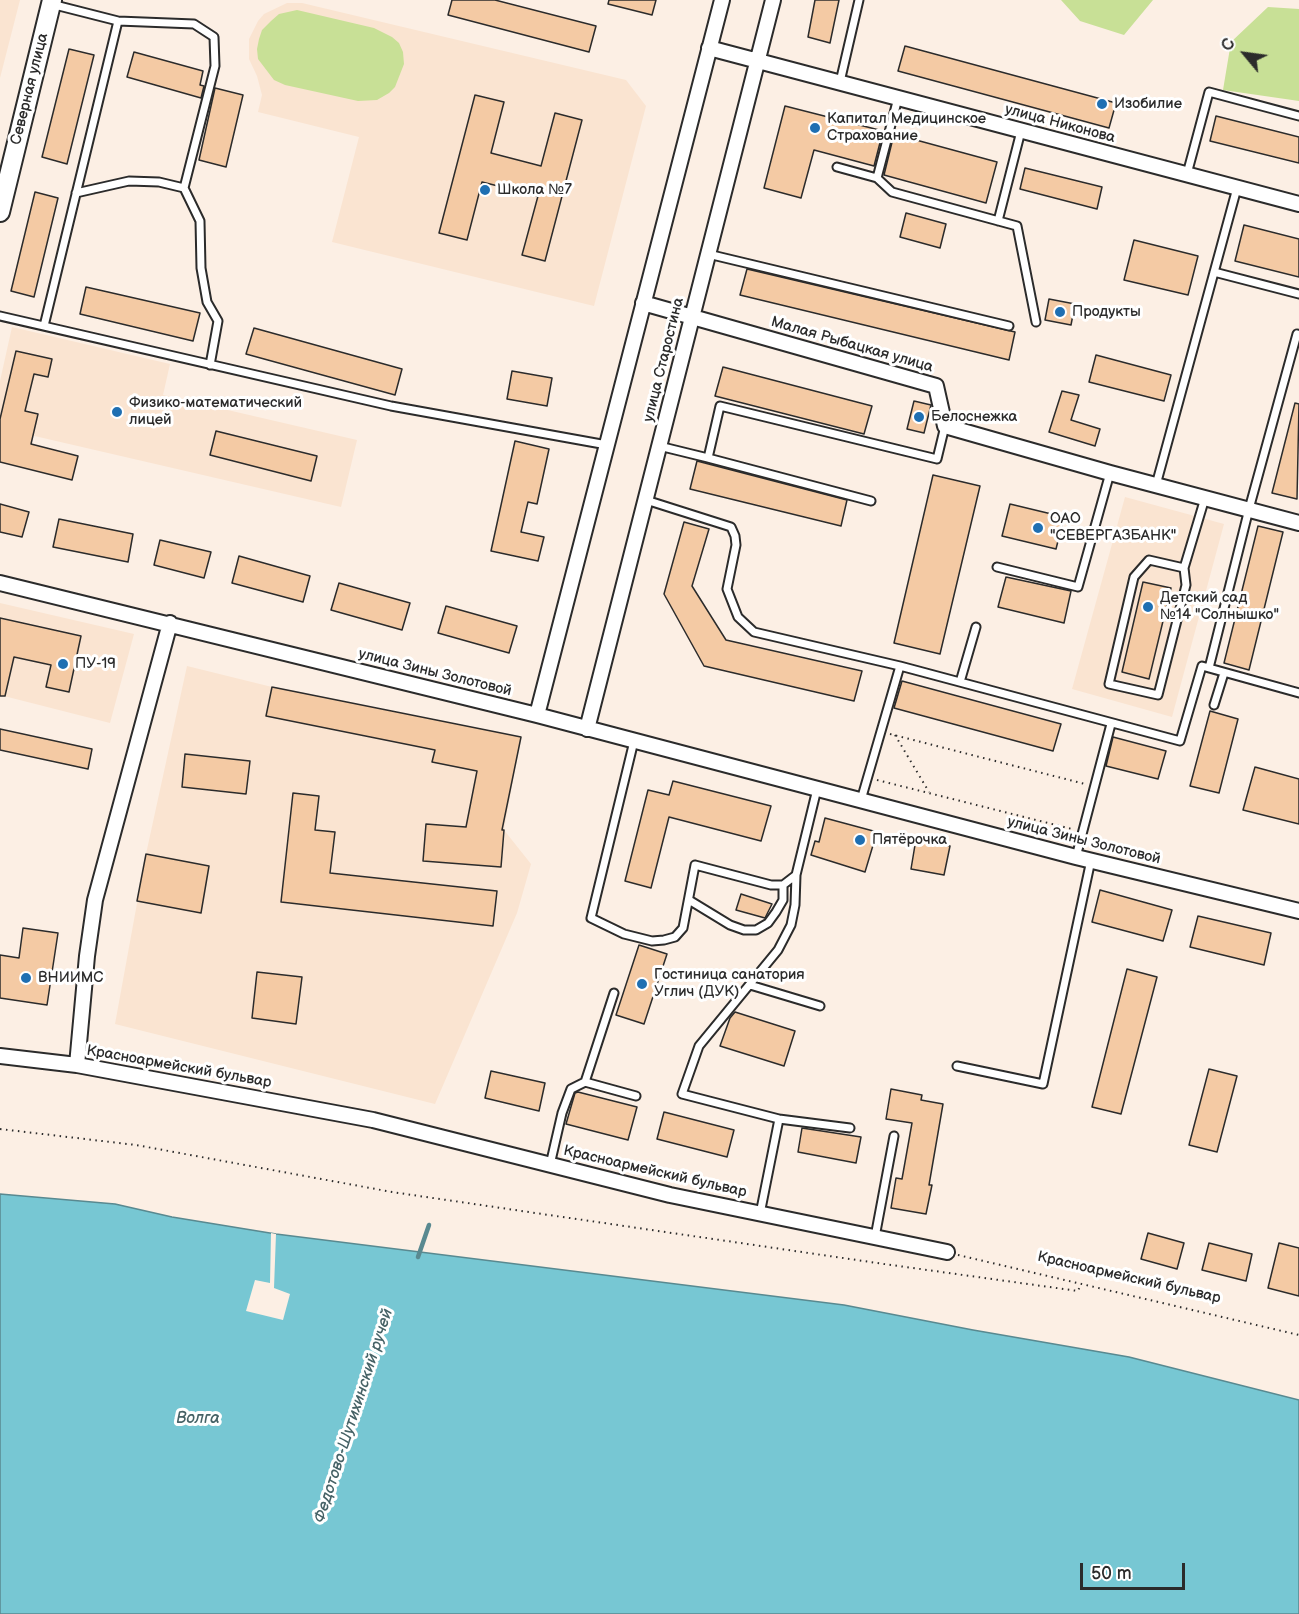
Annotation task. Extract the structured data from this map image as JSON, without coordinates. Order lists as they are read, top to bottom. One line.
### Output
{"streets":{"street":["Северная улица","улица Никонова","Малая Рыбацкая улица","улица Старостина","улица Зины Золотовой","Красноармейский бульвар"]},"crossings":[["улица Никонова","улица Старостина"],["Малая Рыбацкая улица","улица Старостина"],["улица Старостина","улица Зины Золотовой"]],"water":["Федотово-Шутихинский ручей","Волга"],"places":["Изобилие","Капитал Медицинское Страхование","Школа №7","Продукты","Физико-математический лицей","Белоснежка","ОАО \"СЕВЕРГАЗБАНК\"","Детский сад №14 \"Солнышко\"","ПУ-19","Пятёрочка","ВНИИМС","Гостиница санатория Углич (ДУК)"],"scale_bar":"50 m","north":"top left"}
